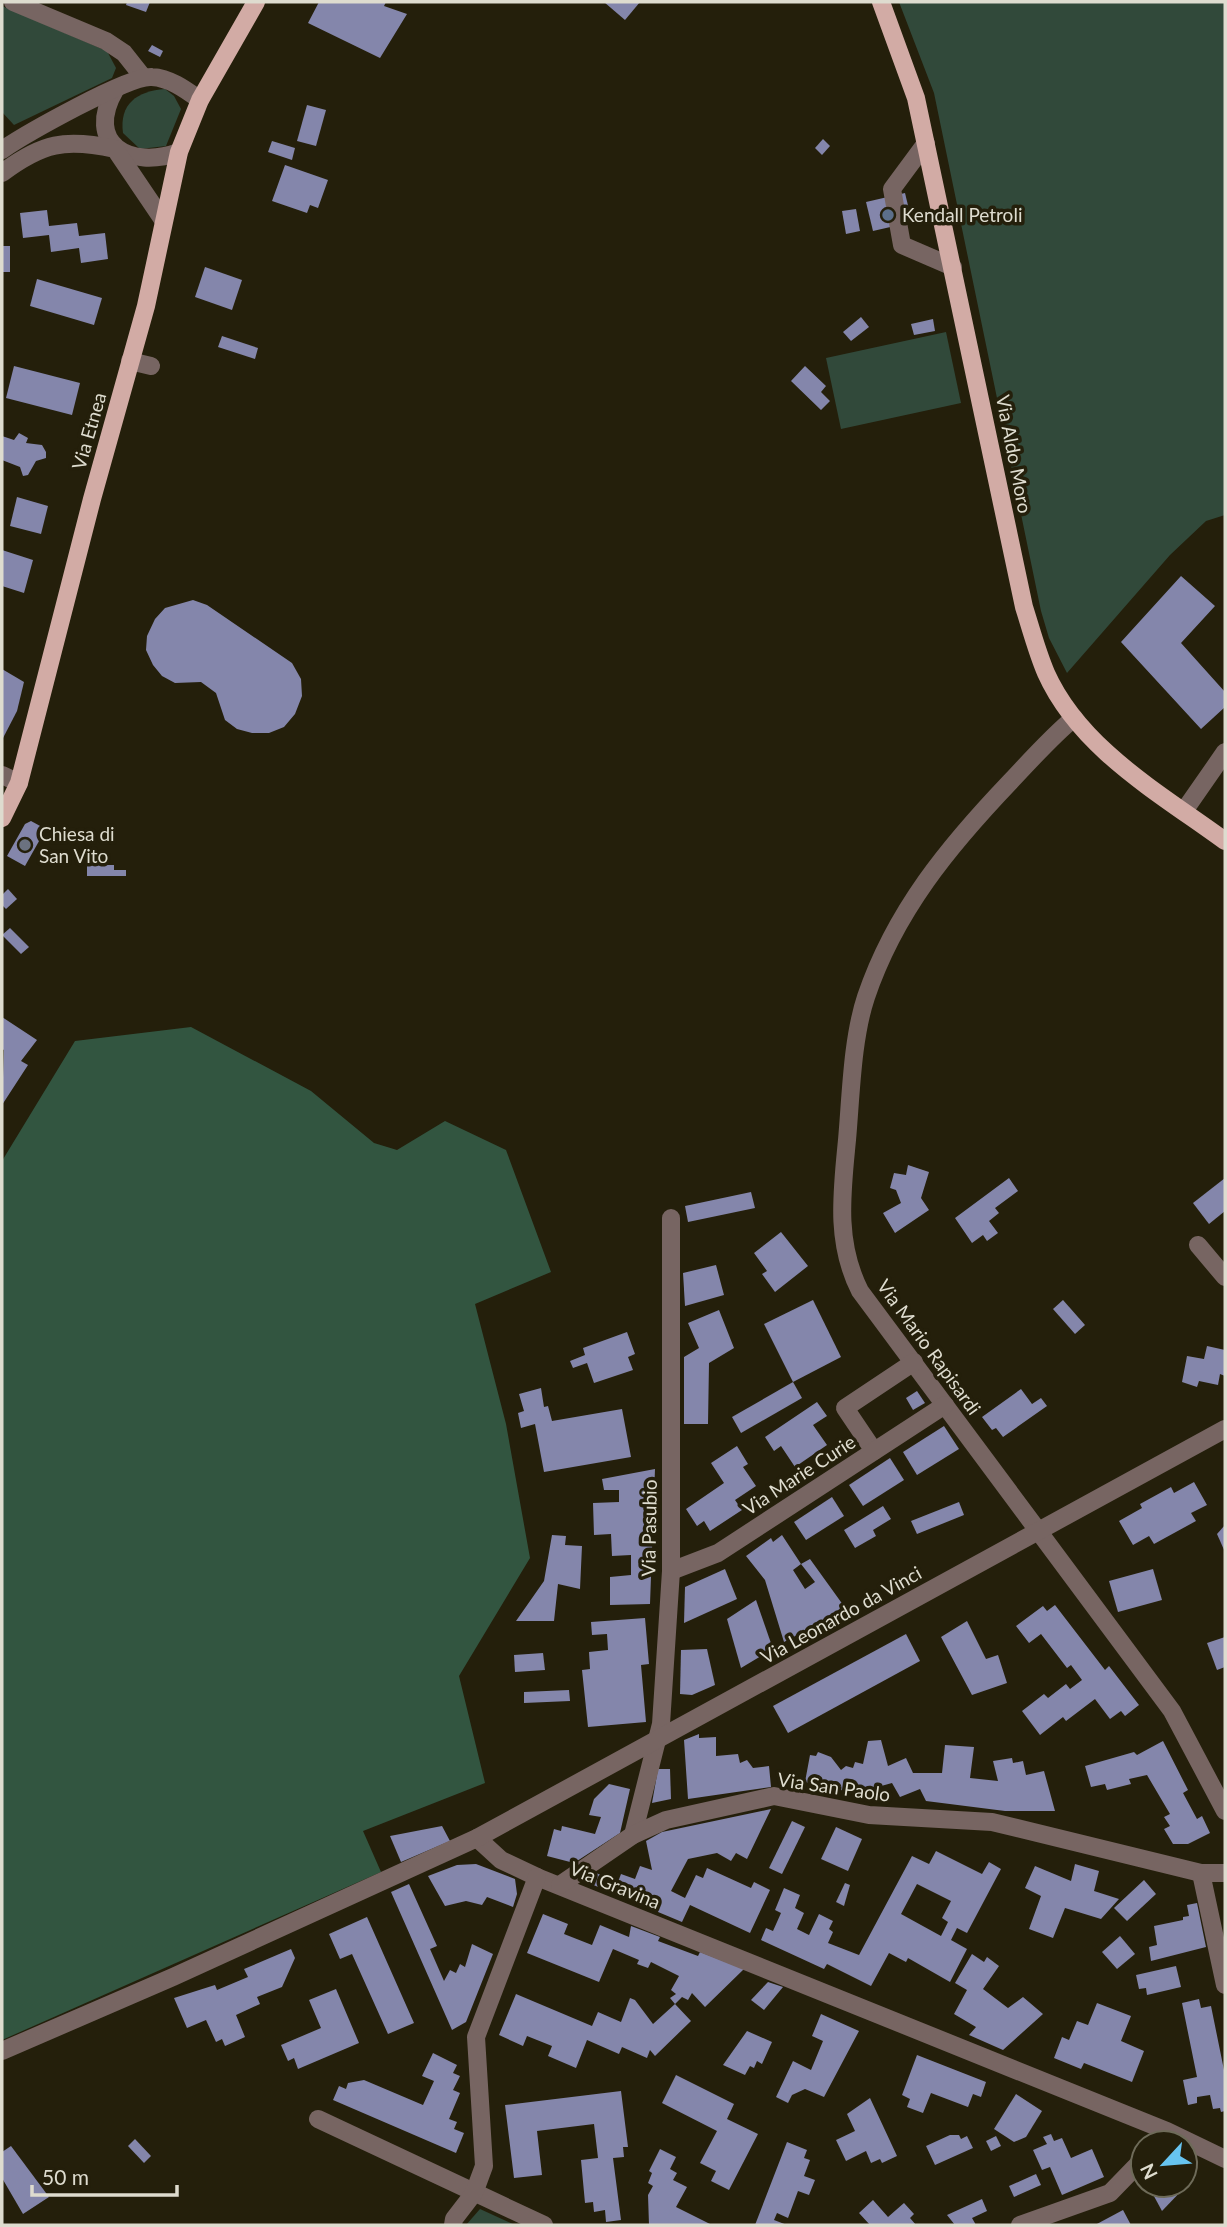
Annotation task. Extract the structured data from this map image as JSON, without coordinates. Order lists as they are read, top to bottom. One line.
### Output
{"streets":{"main road":["Via Etnea","Via Aldo Moro"],"street":["Via Mario Rapisardi","Via Marie Curie","Via Pasubio","Via Leonardo da Vinci","Via San Paolo","Via Gravina"]},"crossings":[["Via Aldo Moro","Via Mario Rapisardi"],["Via Mario Rapisardi","Via Marie Curie"],["Via Mario Rapisardi","Via Leonardo da Vinci"],["Via Marie Curie","Via Pasubio"],["Via Pasubio","Via Leonardo da Vinci"],["Via Pasubio","Via San Paolo"],["Via Leonardo da Vinci","Via Gravina"],["Via San Paolo","Via Gravina"]],"places":["Kendall Petroli","Chiesa di San Vito"],"scale_bar":"50 m","north":"bottom left"}
